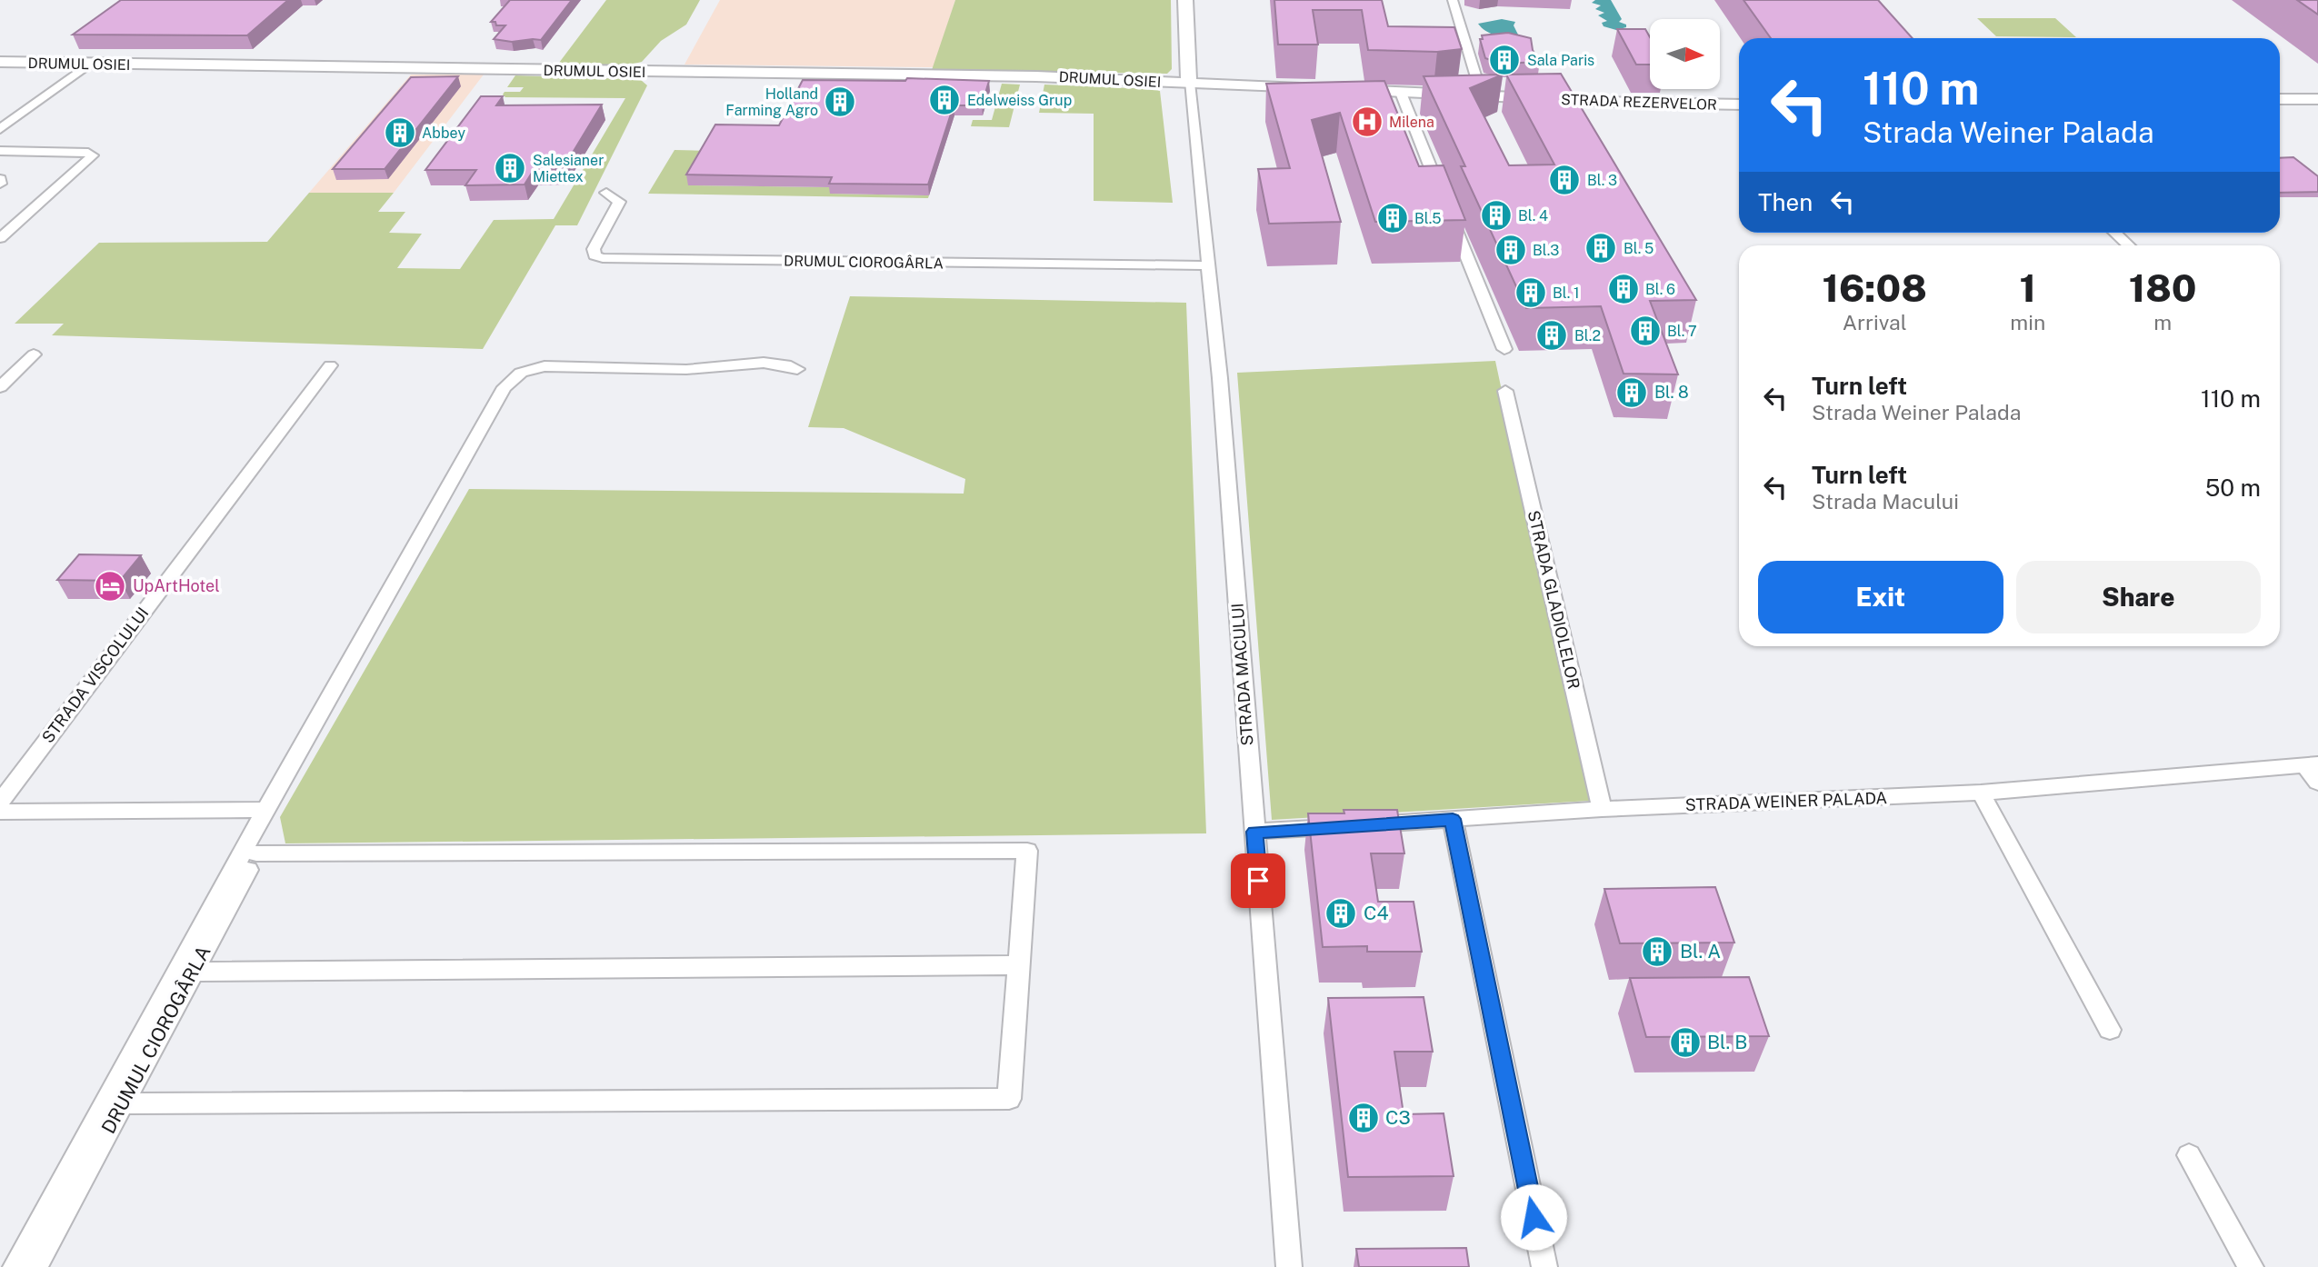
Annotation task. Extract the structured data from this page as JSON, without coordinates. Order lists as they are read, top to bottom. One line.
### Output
{"streets":{"street":["DRUMUL OSIEI","STRADA REZERVELOR","DRUMUL CIOROGÂRLA","STRADA GLADIOLELOR","STRADA MACULUI","STRADA VISCOLULUI","STRADA WEINER PALADA"]},"crossings":[["DRUMUL OSIEI","STRADA MACULUI"],["DRUMUL CIOROGÂRLA","STRADA MACULUI"],["STRADA GLADIOLELOR","STRADA WEINER PALADA"],["STRADA MACULUI","STRADA WEINER PALADA"]],"places":{"building":["Sala Paris","Edelweiss Grup","Holland Farming Agro","Abbey","Salesianer Miettex","Bl. 3","Bl. 4","Bl.5","Bl. 5","Bl.3","Bl. 6","Bl. 1","Bl. 7","Bl.2","Bl. 8","C4","Bl. A","Bl. B","C3"],"hospital":["Milena"],"hotel":["UpArtHotel"]},"north":"right","page":{"turn":["110 m","Strada Weiner Palada"],"then":"Then","eta":["16:08","Arrival","1","min","180","m"],"list":[{"name":"Turn left","note":"Strada Weiner Palada","value":"110 m"},{"name":"Turn left","note":"Strada Macului","value":"50 m"}],"buttons":["Exit","Share"]}}
